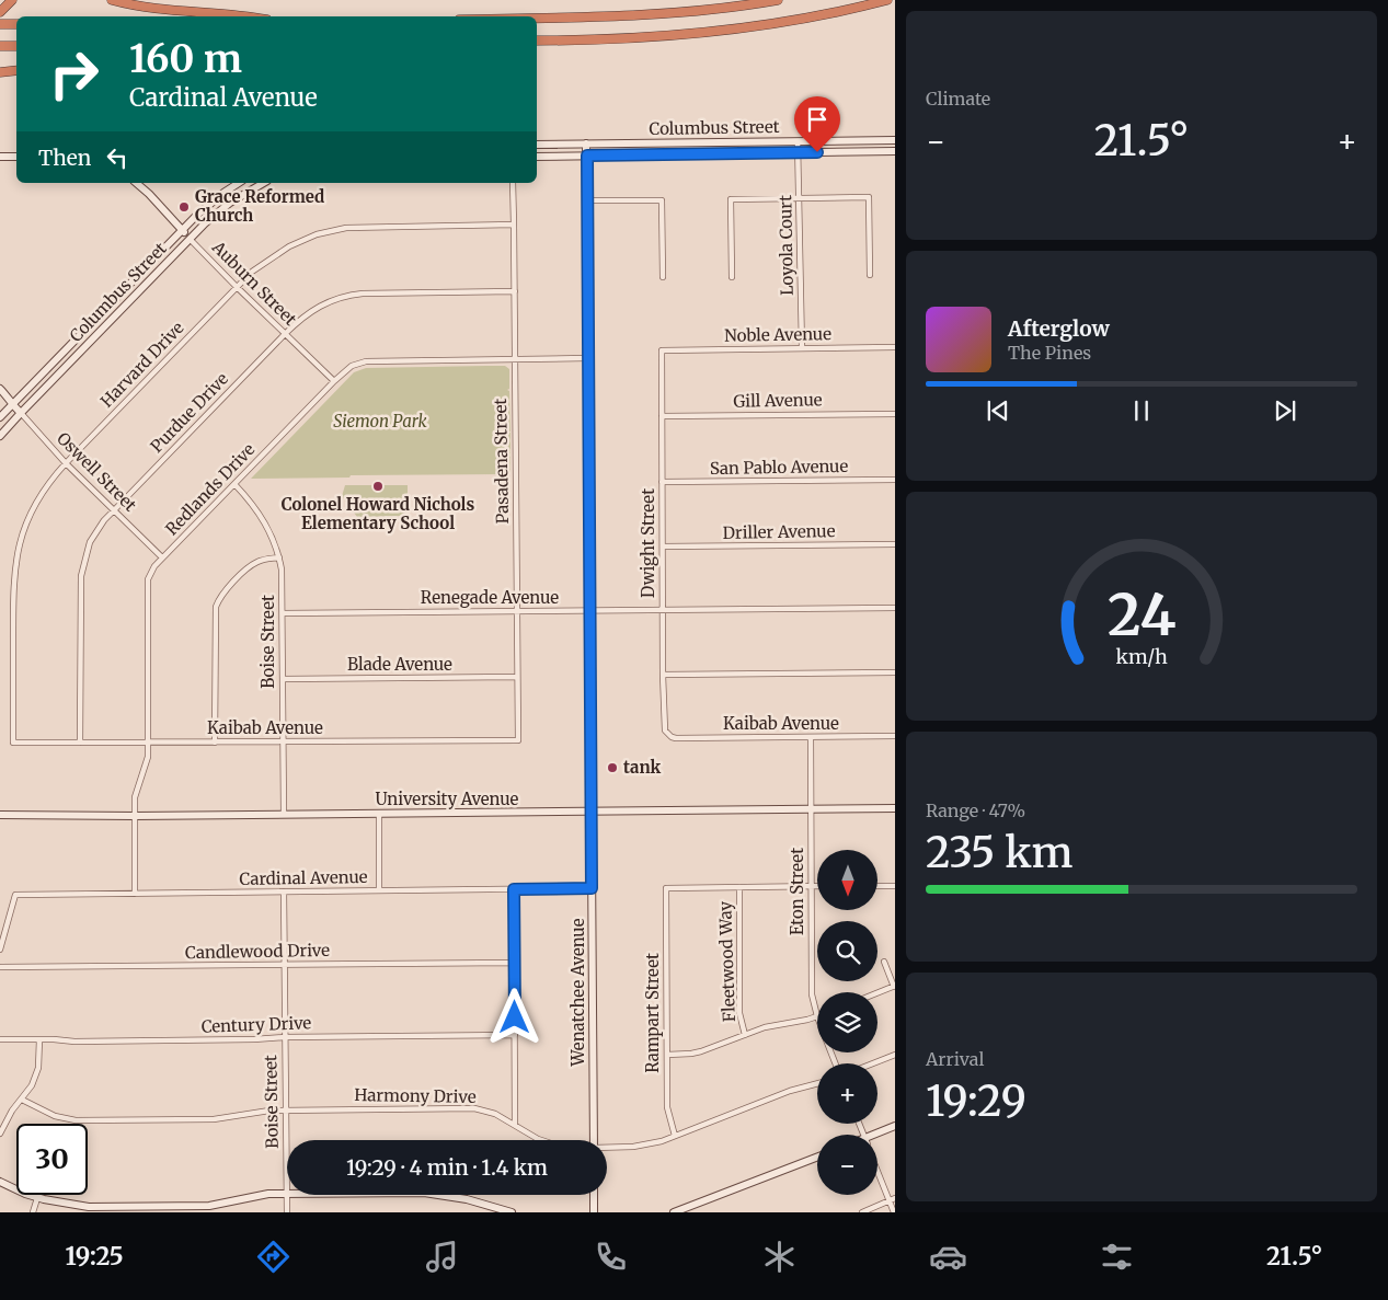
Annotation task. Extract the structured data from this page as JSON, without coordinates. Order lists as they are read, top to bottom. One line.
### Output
{"streets":{"street":["Columbus Street","Loyola Court","Auburn Street","Noble Avenue","Harvard Drive","Gill Avenue","Purdue Drive","Pasadena Street","San Pablo Avenue","Oswell Street","Redlands Drive","Driller Avenue","Dwight Street","Renegade Avenue","Boise Street","Blade Avenue","Kaibab Avenue","University Avenue","Cardinal Avenue","Eton Street","Candlewood Drive","Fleetwood Way","Wenatchee Avenue","Rampart Street","Century Drive","Harmony Drive"]},"crossings":[["Columbus Street","Loyola Court"],["Columbus Street","Auburn Street"],["Columbus Street","Oswell Street"],["Columbus Street","Wenatchee Avenue"],["Loyola Court","Noble Avenue"],["Auburn Street","Harvard Drive"],["Auburn Street","Purdue Drive"],["Auburn Street","Redlands Drive"],["Noble Avenue","Dwight Street"],["Harvard Drive","Pasadena Street"],["Harvard Drive","Oswell Street"],["Harvard Drive","Kaibab Avenue"],["Gill Avenue","Dwight Street"],["Purdue Drive","Pasadena Street"],["Purdue Drive","Oswell Street"],["Purdue Drive","Kaibab Avenue"],["Pasadena Street","Redlands Drive"],["Pasadena Street","Renegade Avenue"],["Pasadena Street","Blade Avenue"],["Pasadena Street","Kaibab Avenue"],["San Pablo Avenue","Dwight Street"],["Oswell Street","Redlands Drive"],["Redlands Drive","Boise Street"],["Redlands Drive","Kaibab Avenue"],["Redlands Drive","University Avenue"],["Redlands Drive","Cardinal Avenue"],["Redlands Drive","Wenatchee Avenue"],["Driller Avenue","Dwight Street"],["Dwight Street","Renegade Avenue"],["Dwight Street","Kaibab Avenue"],["Renegade Avenue","Boise Street"],["Renegade Avenue","Wenatchee Avenue"],["Boise Street","Blade Avenue"],["Boise Street","Kaibab Avenue"],["Boise Street","University Avenue"],["Boise Street","Cardinal Avenue"],["Boise Street","Candlewood Drive"],["Boise Street","Century Drive"],["Boise Street","Harmony Drive"],["Kaibab Avenue","Eton Street"],["University Avenue","Eton Street"],["University Avenue","Wenatchee Avenue"],["Cardinal Avenue","Wenatchee Avenue"],["Fleetwood Way","Rampart Street"],["Rampart Street","Harmony Drive"]],"parks":["Siemon Park"],"places":["Grace Reformed Church","Colonel Howard Nichols Elementary School","tank"],"north":"bottom","page":{"tile":["Climate",["Range · 47%","235 km"],["Arrival","19:29"]],"turn":["160 m","Cardinal Avenue"],"heat":["−","21.5°","+"],"then":"Then","song":["Afterglow","The Pines"],"map_buttons":["+","−"],"limit":"30","trip":"19:29 · 4 min · 1.4 km","tabs":["19:25","21.5°"],"gauge":["24","km/h"]}}
